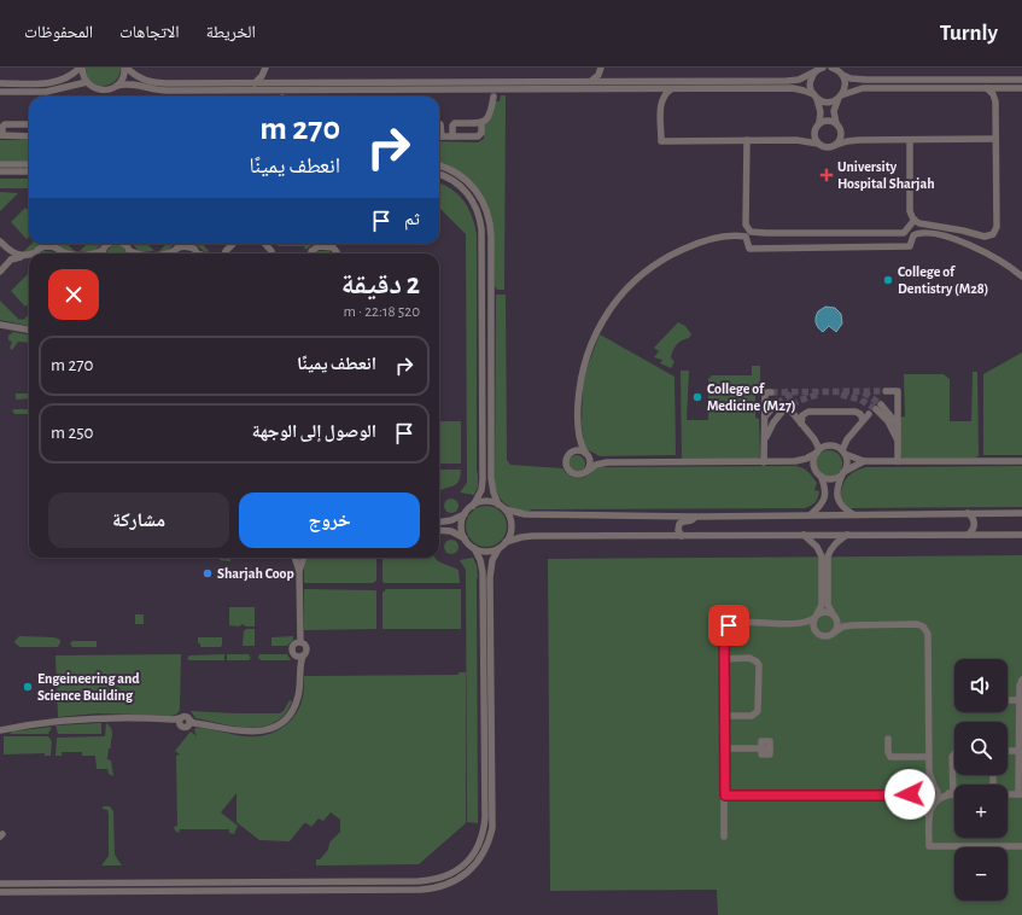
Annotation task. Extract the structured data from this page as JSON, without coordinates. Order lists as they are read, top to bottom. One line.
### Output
{"places":{"health":["University Hospital Sharjah"],"other":["College of Dentistry (M28)","College of Medicine (M27)","Sharjah Coop","Engeineering and Science Building"]},"page":{"header":"Turnly","nav":["الخريطة","الاتجاهات","المحفوظات"],"turn":["270 m","انعطف يمينًا"],"then":"ثم","heading":["2 دقيقة","520 m · 22:18"],"list":[{"name":"انعطف يمينًا","value":"270 m"},{"name":"الوصول إلى الوجهة","value":"250 m"}],"buttons":["خروج","مشاركة"],"map_buttons":["+","−"]}}
